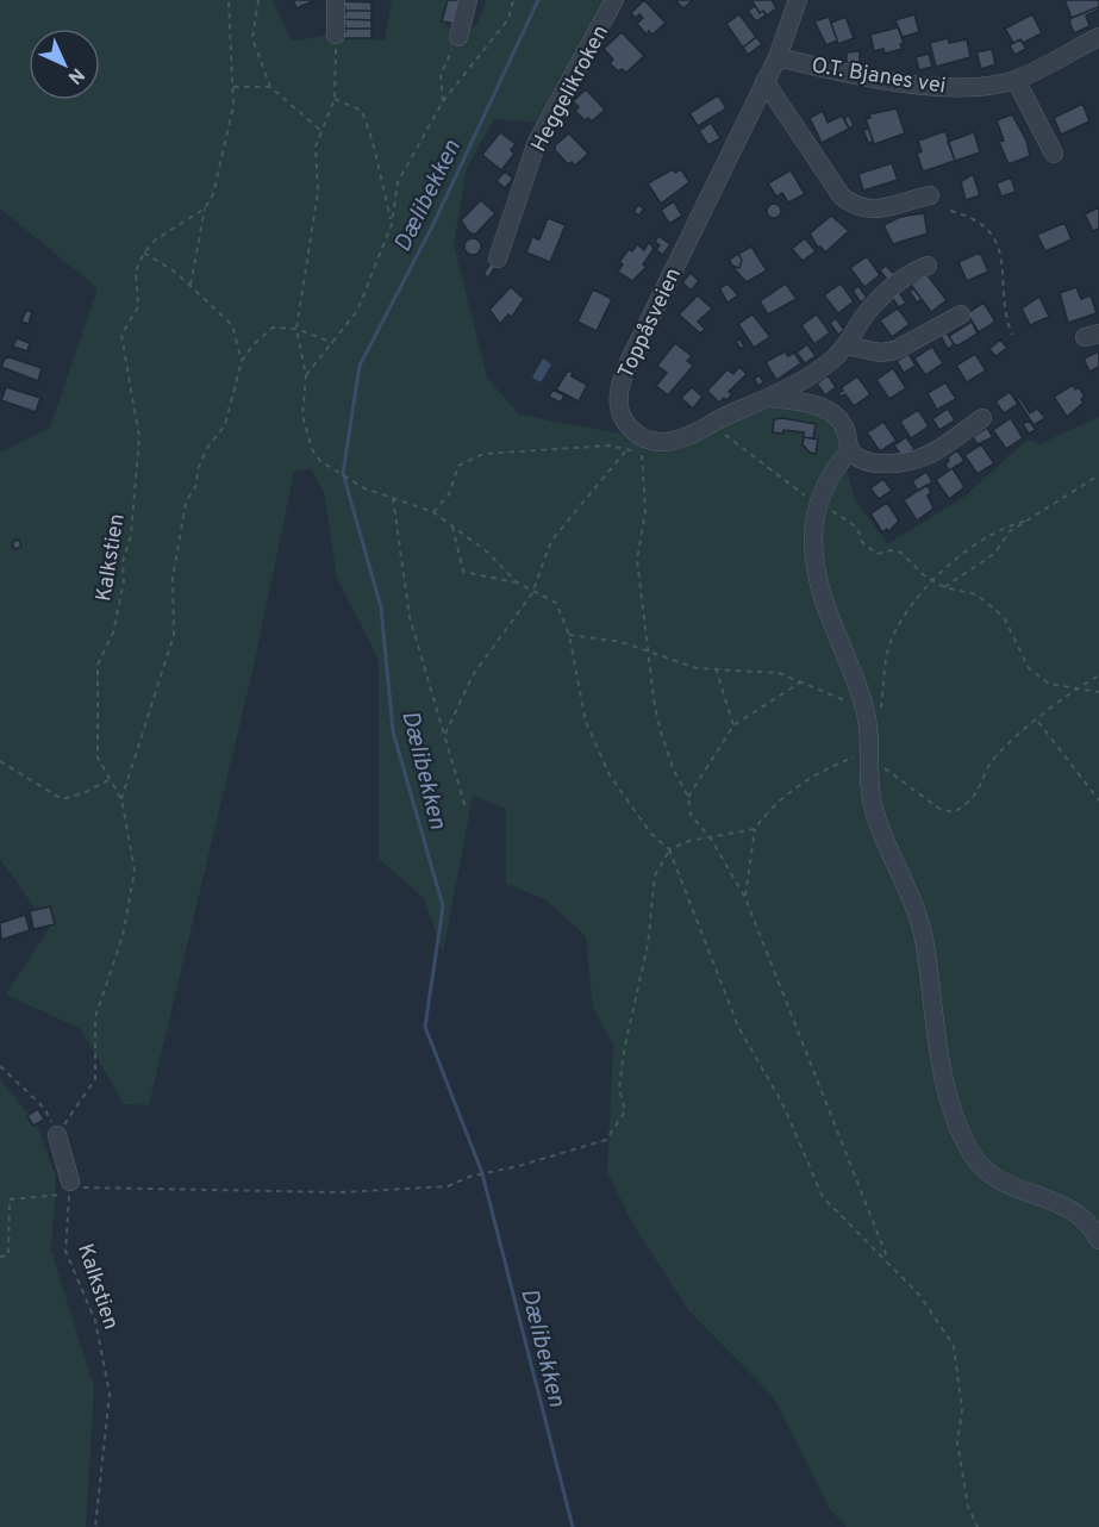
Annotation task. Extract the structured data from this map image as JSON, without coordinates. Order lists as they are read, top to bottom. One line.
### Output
{"streets":{"street":["O.T. Bjanes vei","Heggelikroken","Toppåsveien"],"path":["Kalkstien"]},"crossings":[["O.T. Bjanes vei","Toppåsveien"]],"water":["Dælibekken"],"north":"bottom right"}
